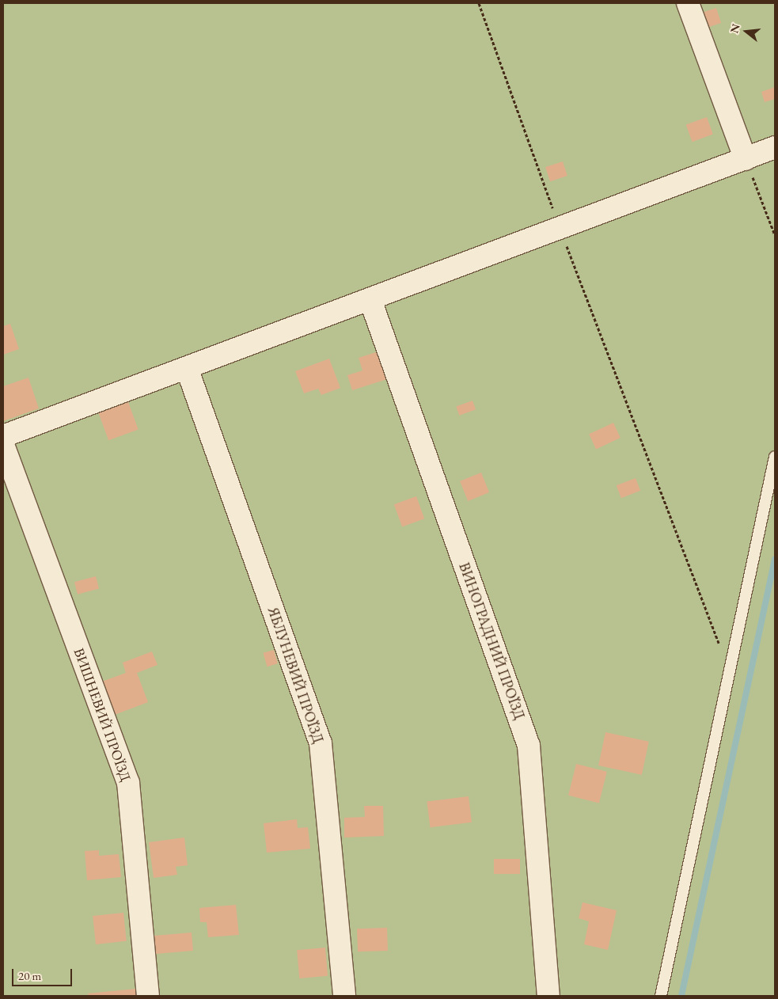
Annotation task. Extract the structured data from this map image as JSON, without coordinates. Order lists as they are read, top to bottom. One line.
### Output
{"streets":{"street":["ВИНОГРАДНИЙ ПРОЇЗД","ЯБЛУНЕВИЙ ПРОЇЗД","ВИШНЕВИЙ ПРОЇЗД"]},"scale_bar":"20 m","north":"left"}
